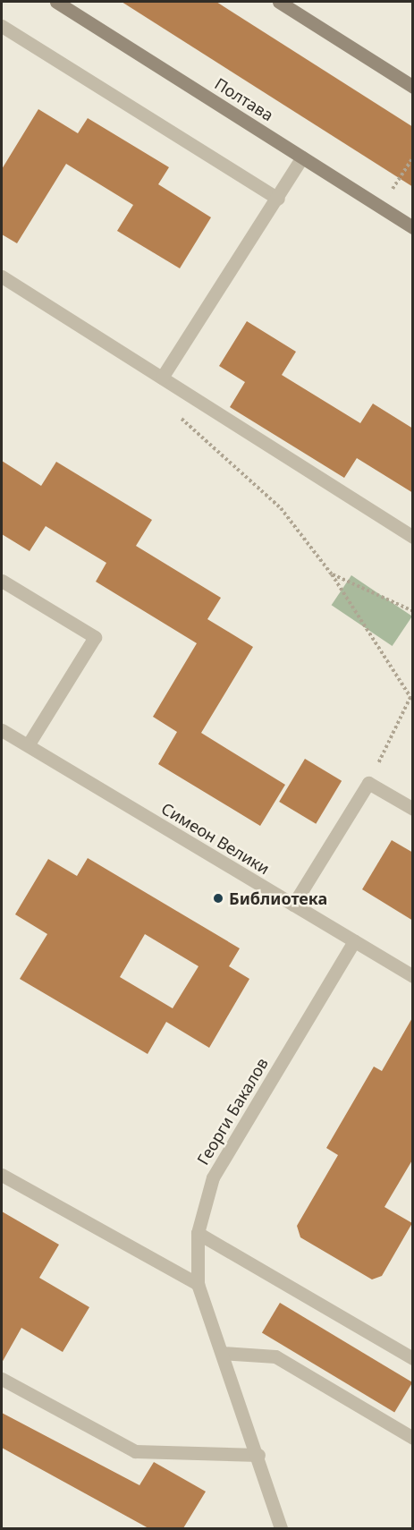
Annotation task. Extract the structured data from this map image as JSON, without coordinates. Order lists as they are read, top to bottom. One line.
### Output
{"streets":{"street":["Полтава","Симеон Велики","Георги Бакалов"]},"crossings":[["Симеон Велики","Георги Бакалов"]],"places":["Библиотека"]}
